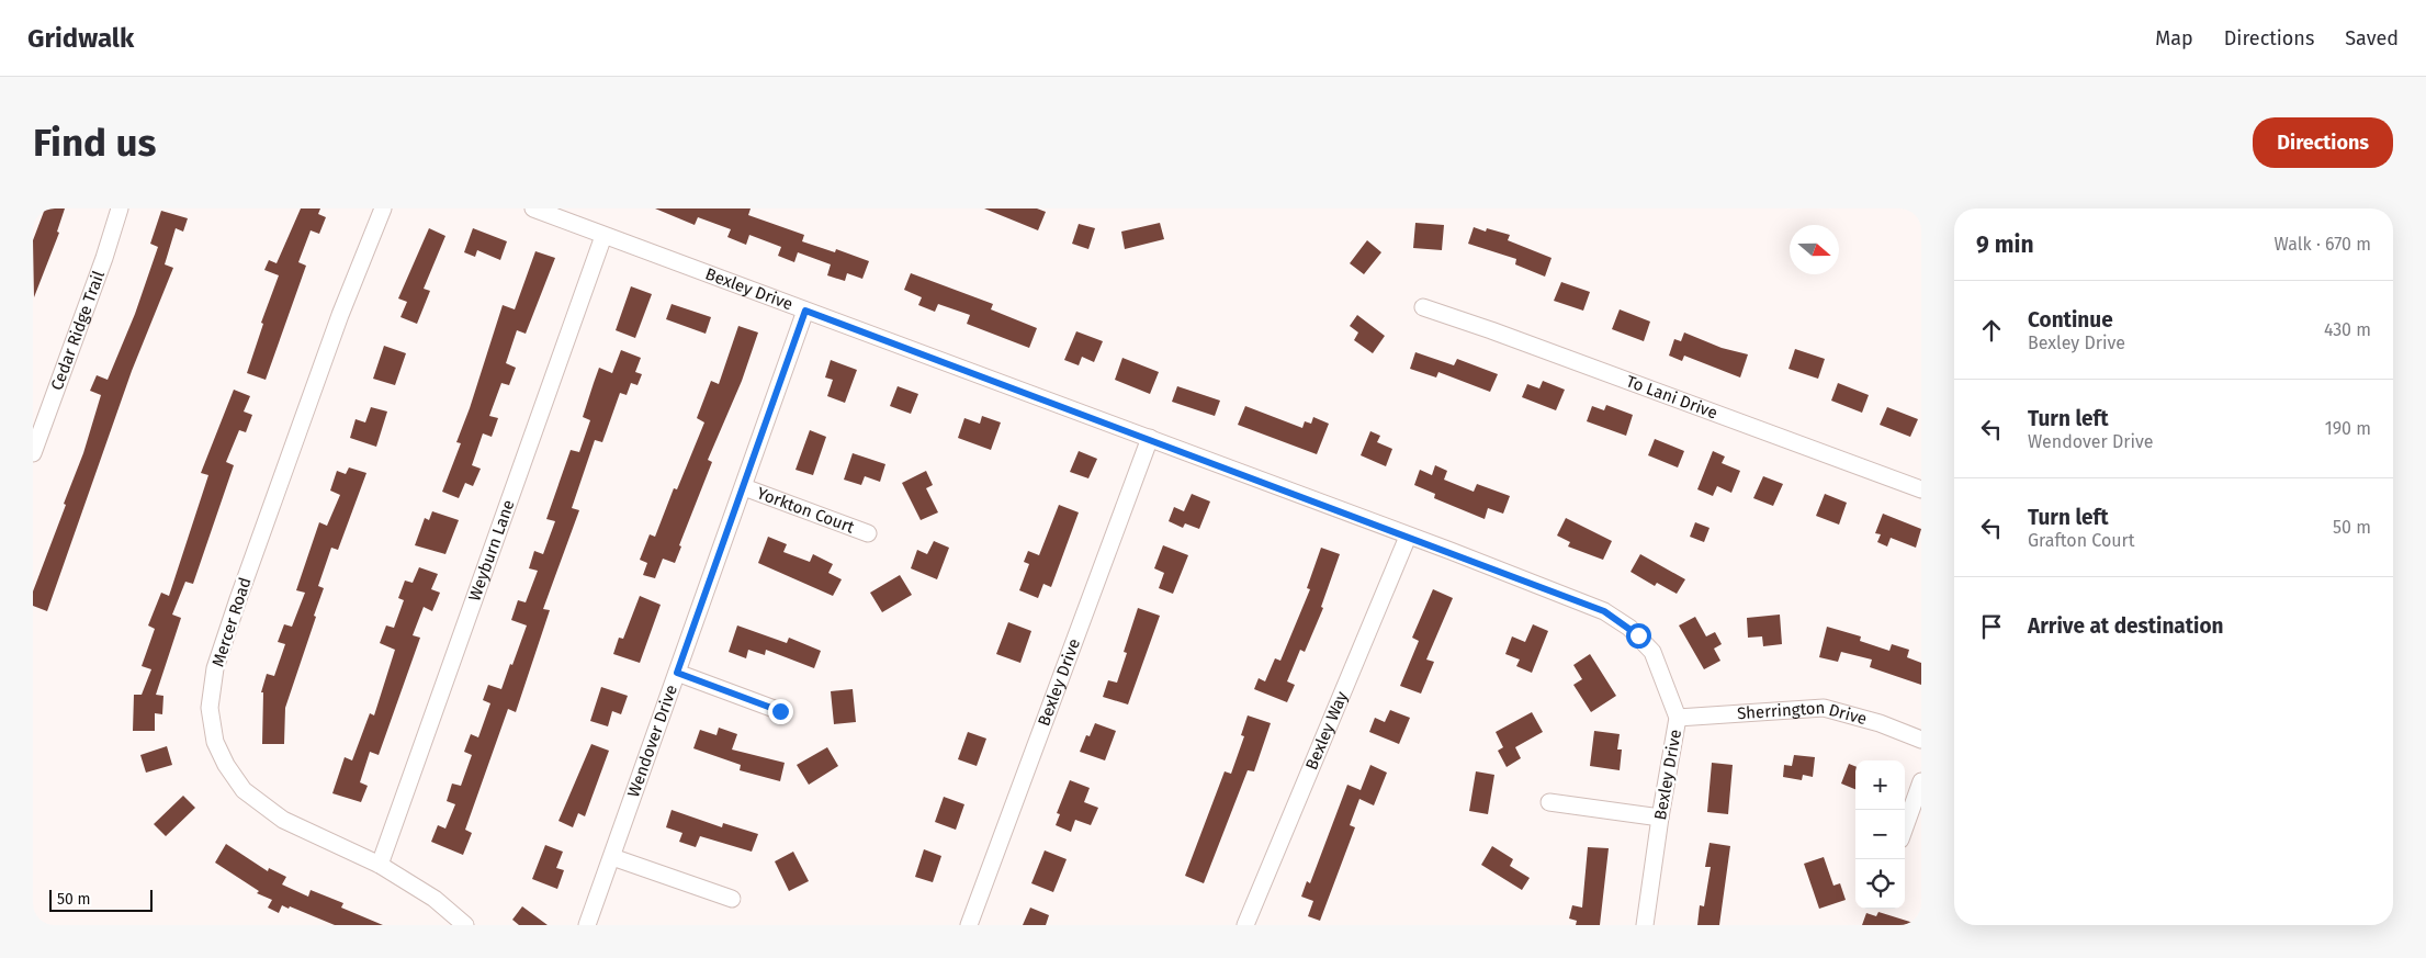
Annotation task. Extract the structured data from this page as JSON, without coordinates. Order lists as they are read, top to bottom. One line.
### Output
{"streets":{"street":["Bexley Drive","Cedar Ridge Trail","To Lani Drive","Yorkton Court","Weyburn Lane","Mercer Road","Sherrington Drive","Bexley Way","Wendover Drive"]},"crossings":[["Bexley Drive","Weyburn Lane"],["Bexley Drive","Sherrington Drive"],["Bexley Drive","Bexley Way"],["Bexley Drive","Wendover Drive"],["Yorkton Court","Wendover Drive"],["Weyburn Lane","Mercer Road"]],"scale_bar":"50 m","north":"right","page":{"header":"Gridwalk","nav":["Map","Directions","Saved"],"buttons":"Directions","title":"Find us","heading":["9 min","Walk · 670 m"],"list":[["Continue","Bexley Drive","430 m"],["Turn left","Wendover Drive","190 m"],["Turn left","Grafton Court","50 m"],"Arrive at destination"],"map_buttons":["+","−"],"scale":"50 m"}}
